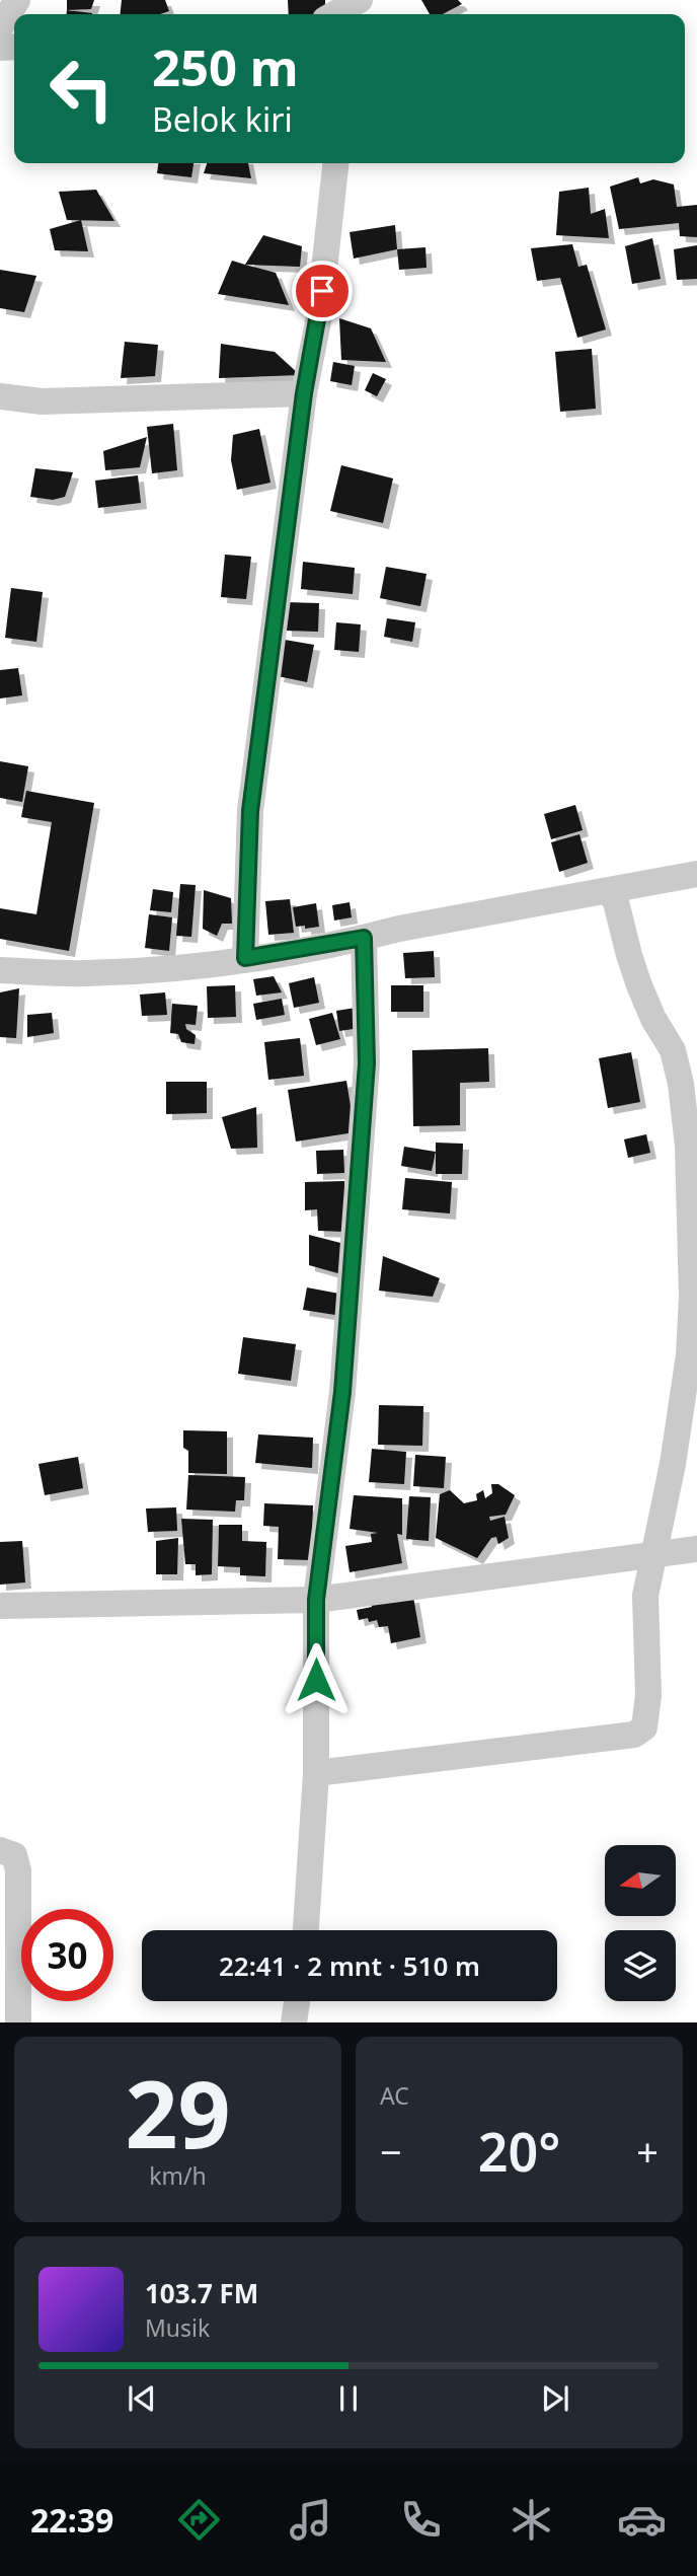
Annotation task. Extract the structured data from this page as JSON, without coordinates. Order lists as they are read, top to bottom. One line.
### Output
{"north":"left","page":{"turn":["250 m","Belok kiri"],"limit":"30","trip":"22:41 · 2 mnt · 510 m","tile":[["29","km/h"],"AC"],"heat":["−","20°","+"],"song":["103.7 FM","Musik"],"tabs":"22:39"}}
